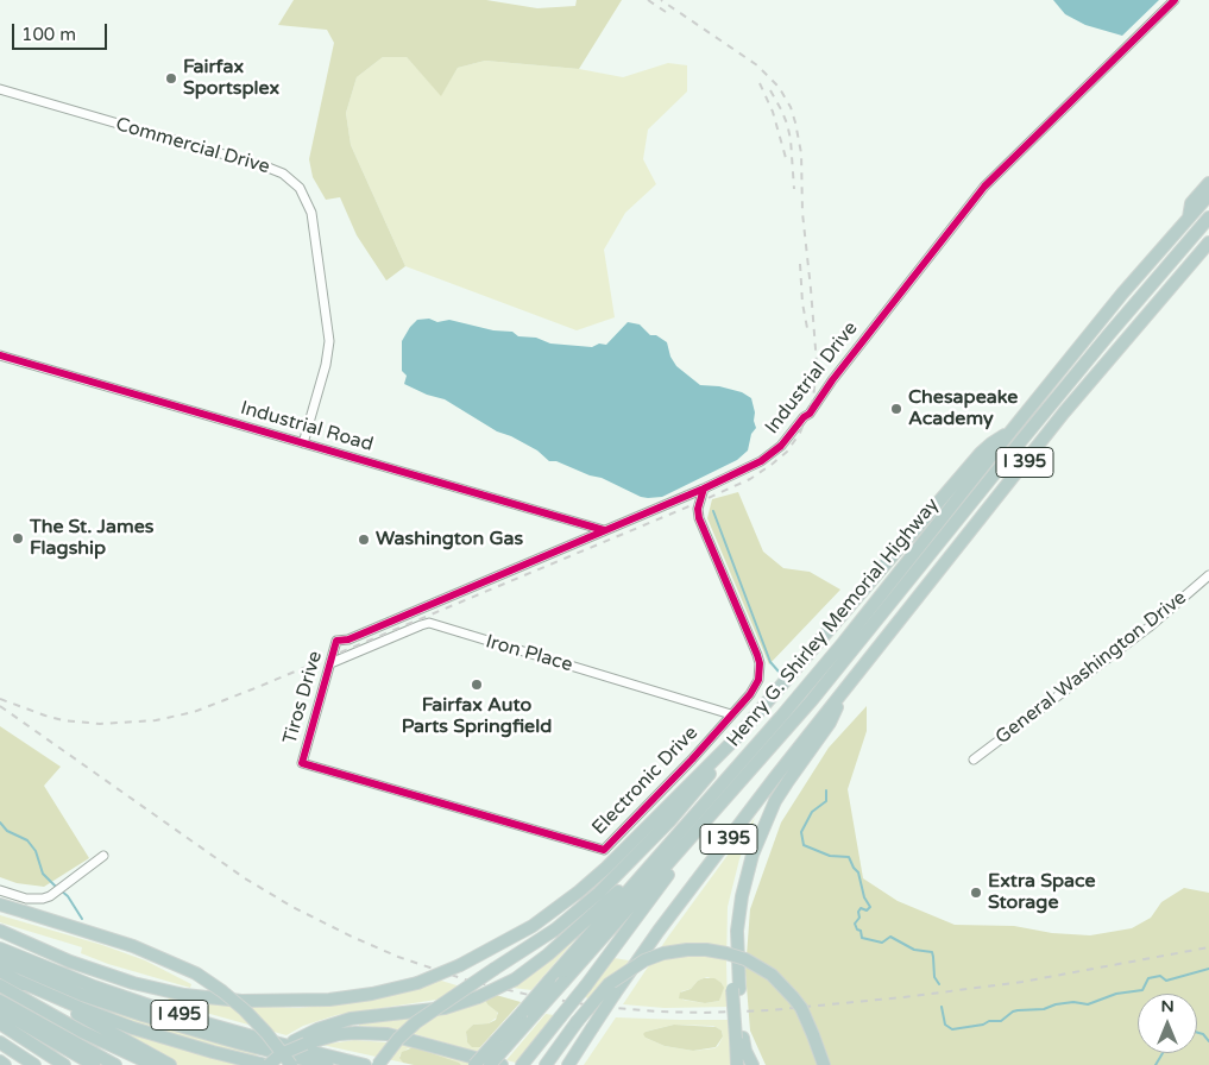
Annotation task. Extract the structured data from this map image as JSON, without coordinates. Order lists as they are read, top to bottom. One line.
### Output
{"streets":{"highway":["I 395","Henry G. Shirley Memorial Highway","I 495"],"street":["Commercial Drive","Industrial Drive","Industrial Road","Iron Place","General Washington Drive","Tiros Drive","Electronic Drive"]},"crossings":[["Commercial Drive","Industrial Road"],["Industrial Drive","Industrial Road"],["Industrial Drive","Tiros Drive"],["Industrial Drive","Electronic Drive"],["Iron Place","Tiros Drive"],["Iron Place","Electronic Drive"],["Tiros Drive","Electronic Drive"]],"places":["Fairfax Sportsplex","Chesapeake Academy","The St. James Flagship","Washington Gas","Fairfax Auto Parts Springfield","Extra Space Storage"],"scale_bar":"100 m","north":"top"}
